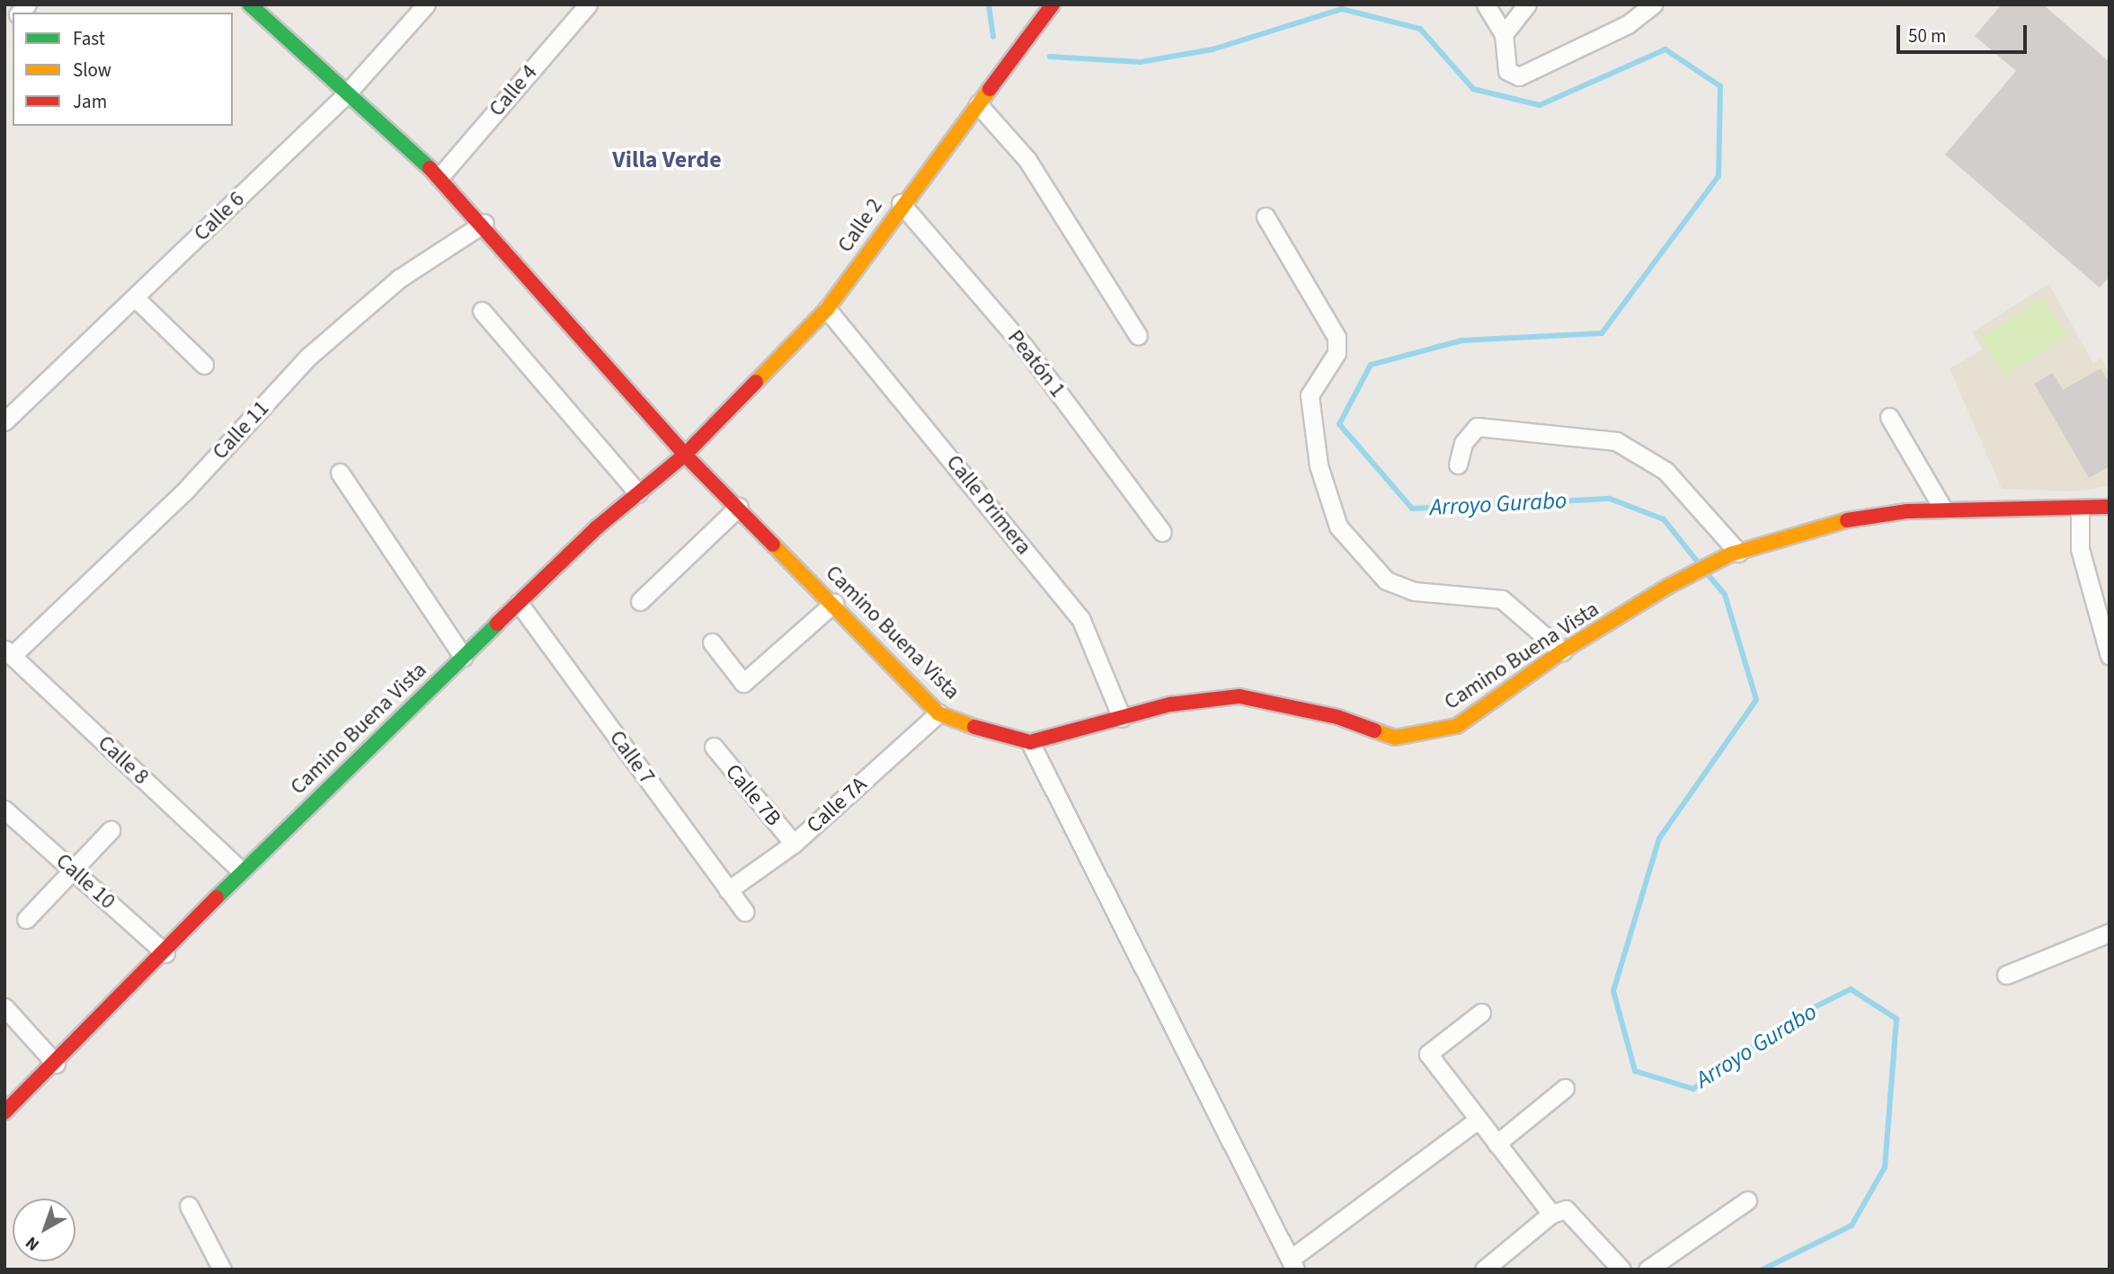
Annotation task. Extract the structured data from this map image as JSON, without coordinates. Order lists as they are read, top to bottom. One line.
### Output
{"streets":{"street":["Calle 4","Calle 6","Calle 2","Peatón 1","Calle 11","Calle Primera","Camino Buena Vista","Calle 7","Calle 8","Calle 7B","Calle 7A","Calle 10"]},"crossings":[["Calle 2","Peatón 1"],["Calle 2","Calle Primera"],["Calle 2","Camino Buena Vista"],["Calle 11","Calle 8"],["Calle Primera","Camino Buena Vista"],["Camino Buena Vista","Calle 7"],["Camino Buena Vista","Calle 8"],["Camino Buena Vista","Calle 7A"],["Camino Buena Vista","Calle 10"],["Calle 7","Calle 7A"],["Calle 7B","Calle 7A"]],"districts":["Villa Verde"],"water":["Arroyo Gurabo"],"legend":["Fast","Slow","Jam"],"scale_bar":"50 m","north":"bottom left"}
